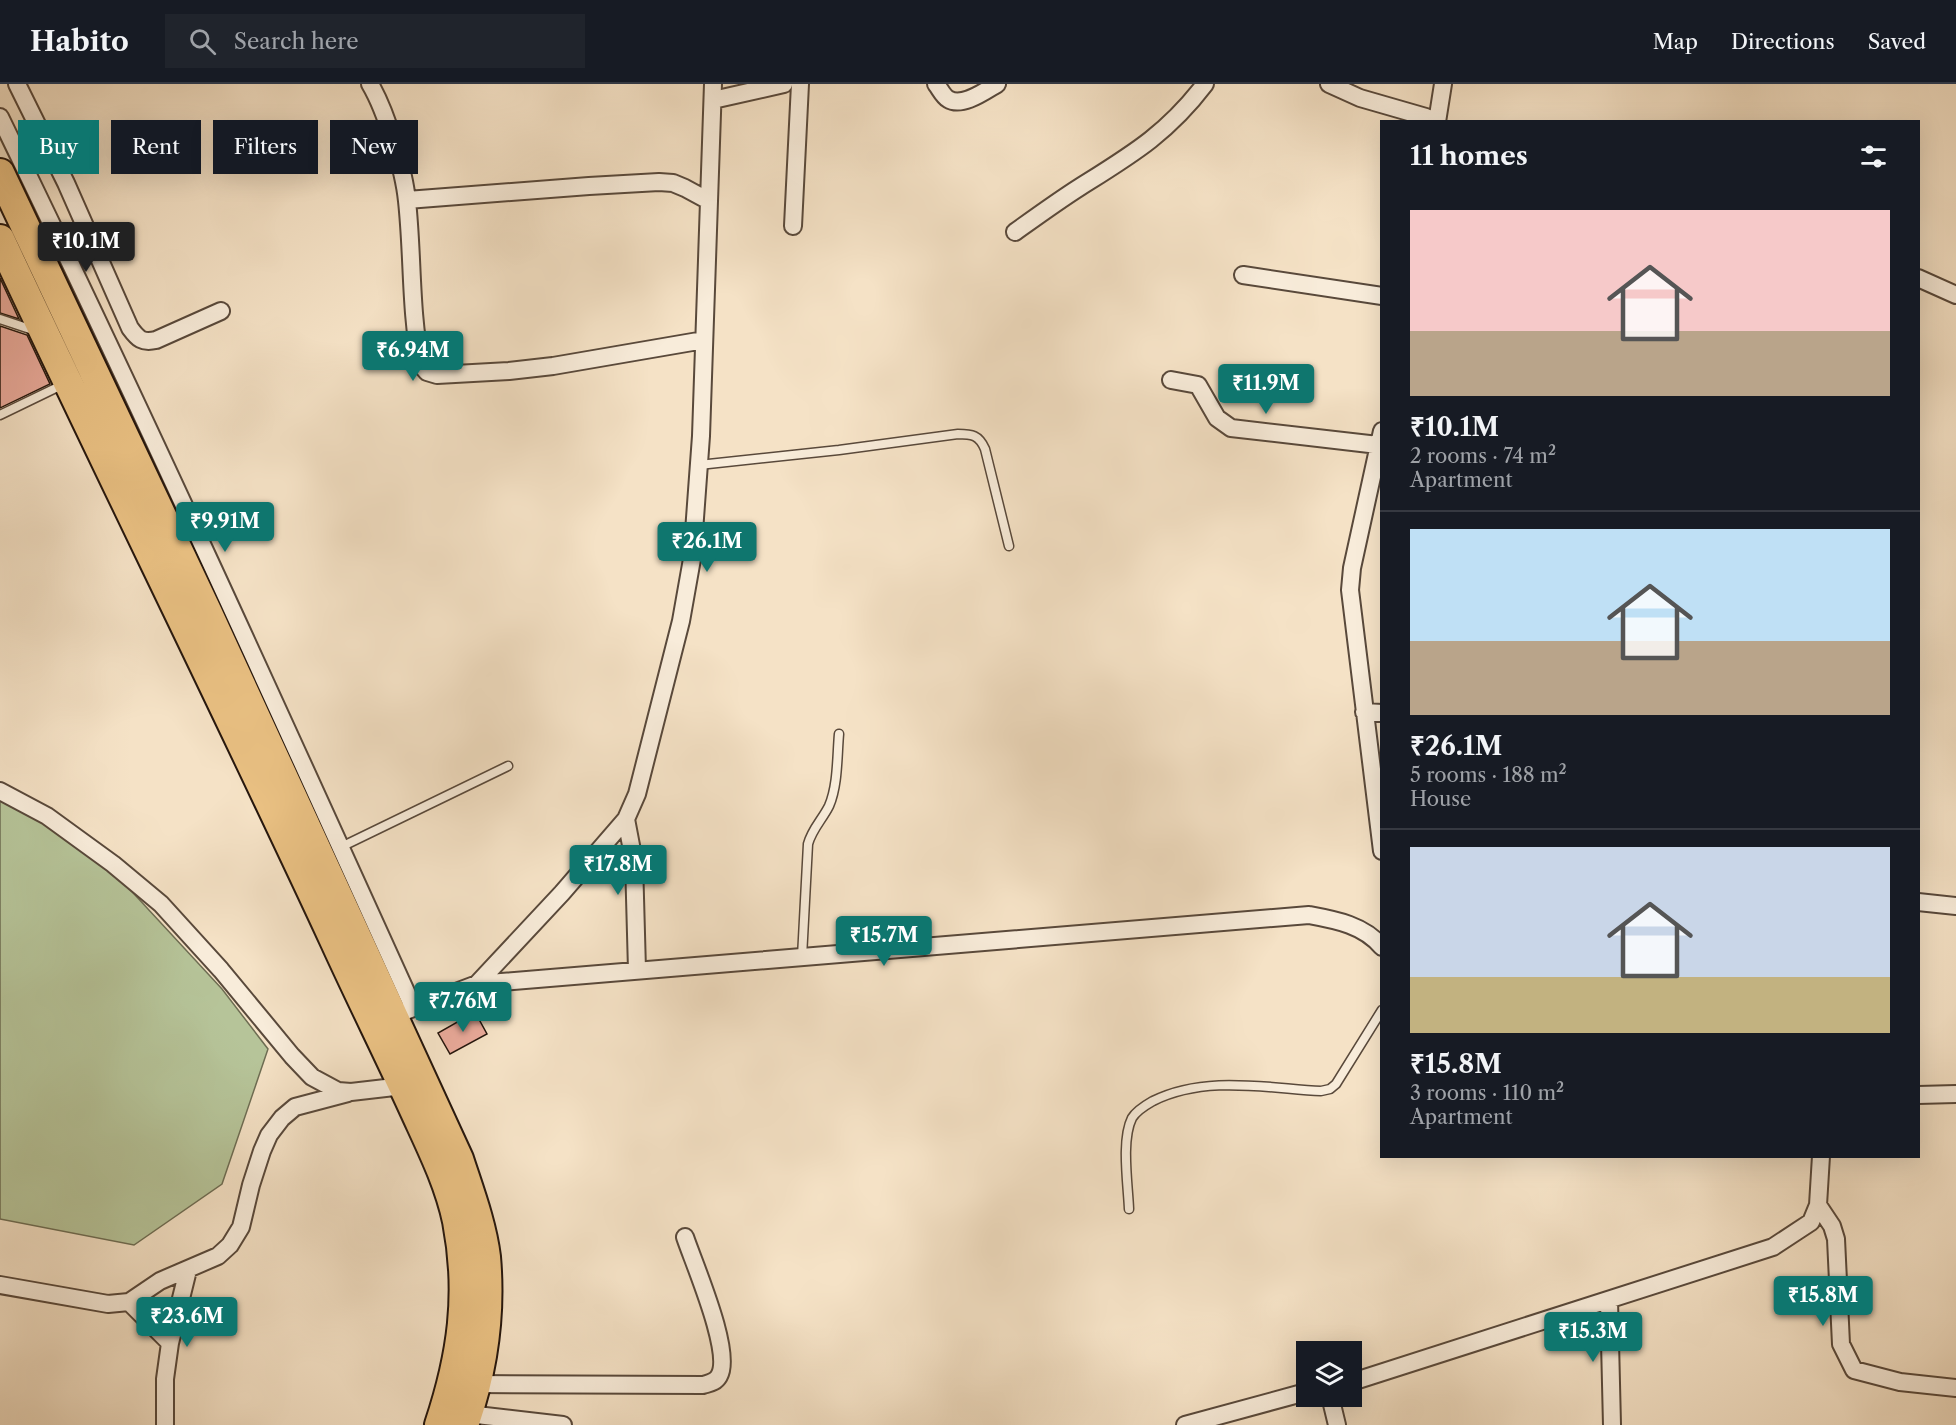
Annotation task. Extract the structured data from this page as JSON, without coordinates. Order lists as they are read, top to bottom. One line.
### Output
{"page":{"header":"Habito","search":"Search here","nav":["Map","Directions","Saved"],"chip":["Buy","Rent","Filters","New"],"heading":"11 homes","list":[{"name":"₹10.1M","note":"2 rooms · 74 m² · Apartment"},{"name":"₹26.1M","note":"5 rooms · 188 m² · House"},{"name":"₹15.8M","note":"3 rooms · 110 m² · Apartment"}],"price":["₹10.1M","₹6.94M","₹11.9M","₹9.91M","₹26.1M","₹17.8M","₹15.7M","₹7.76M","₹15.8M","₹23.6M","₹15.3M"]}}
